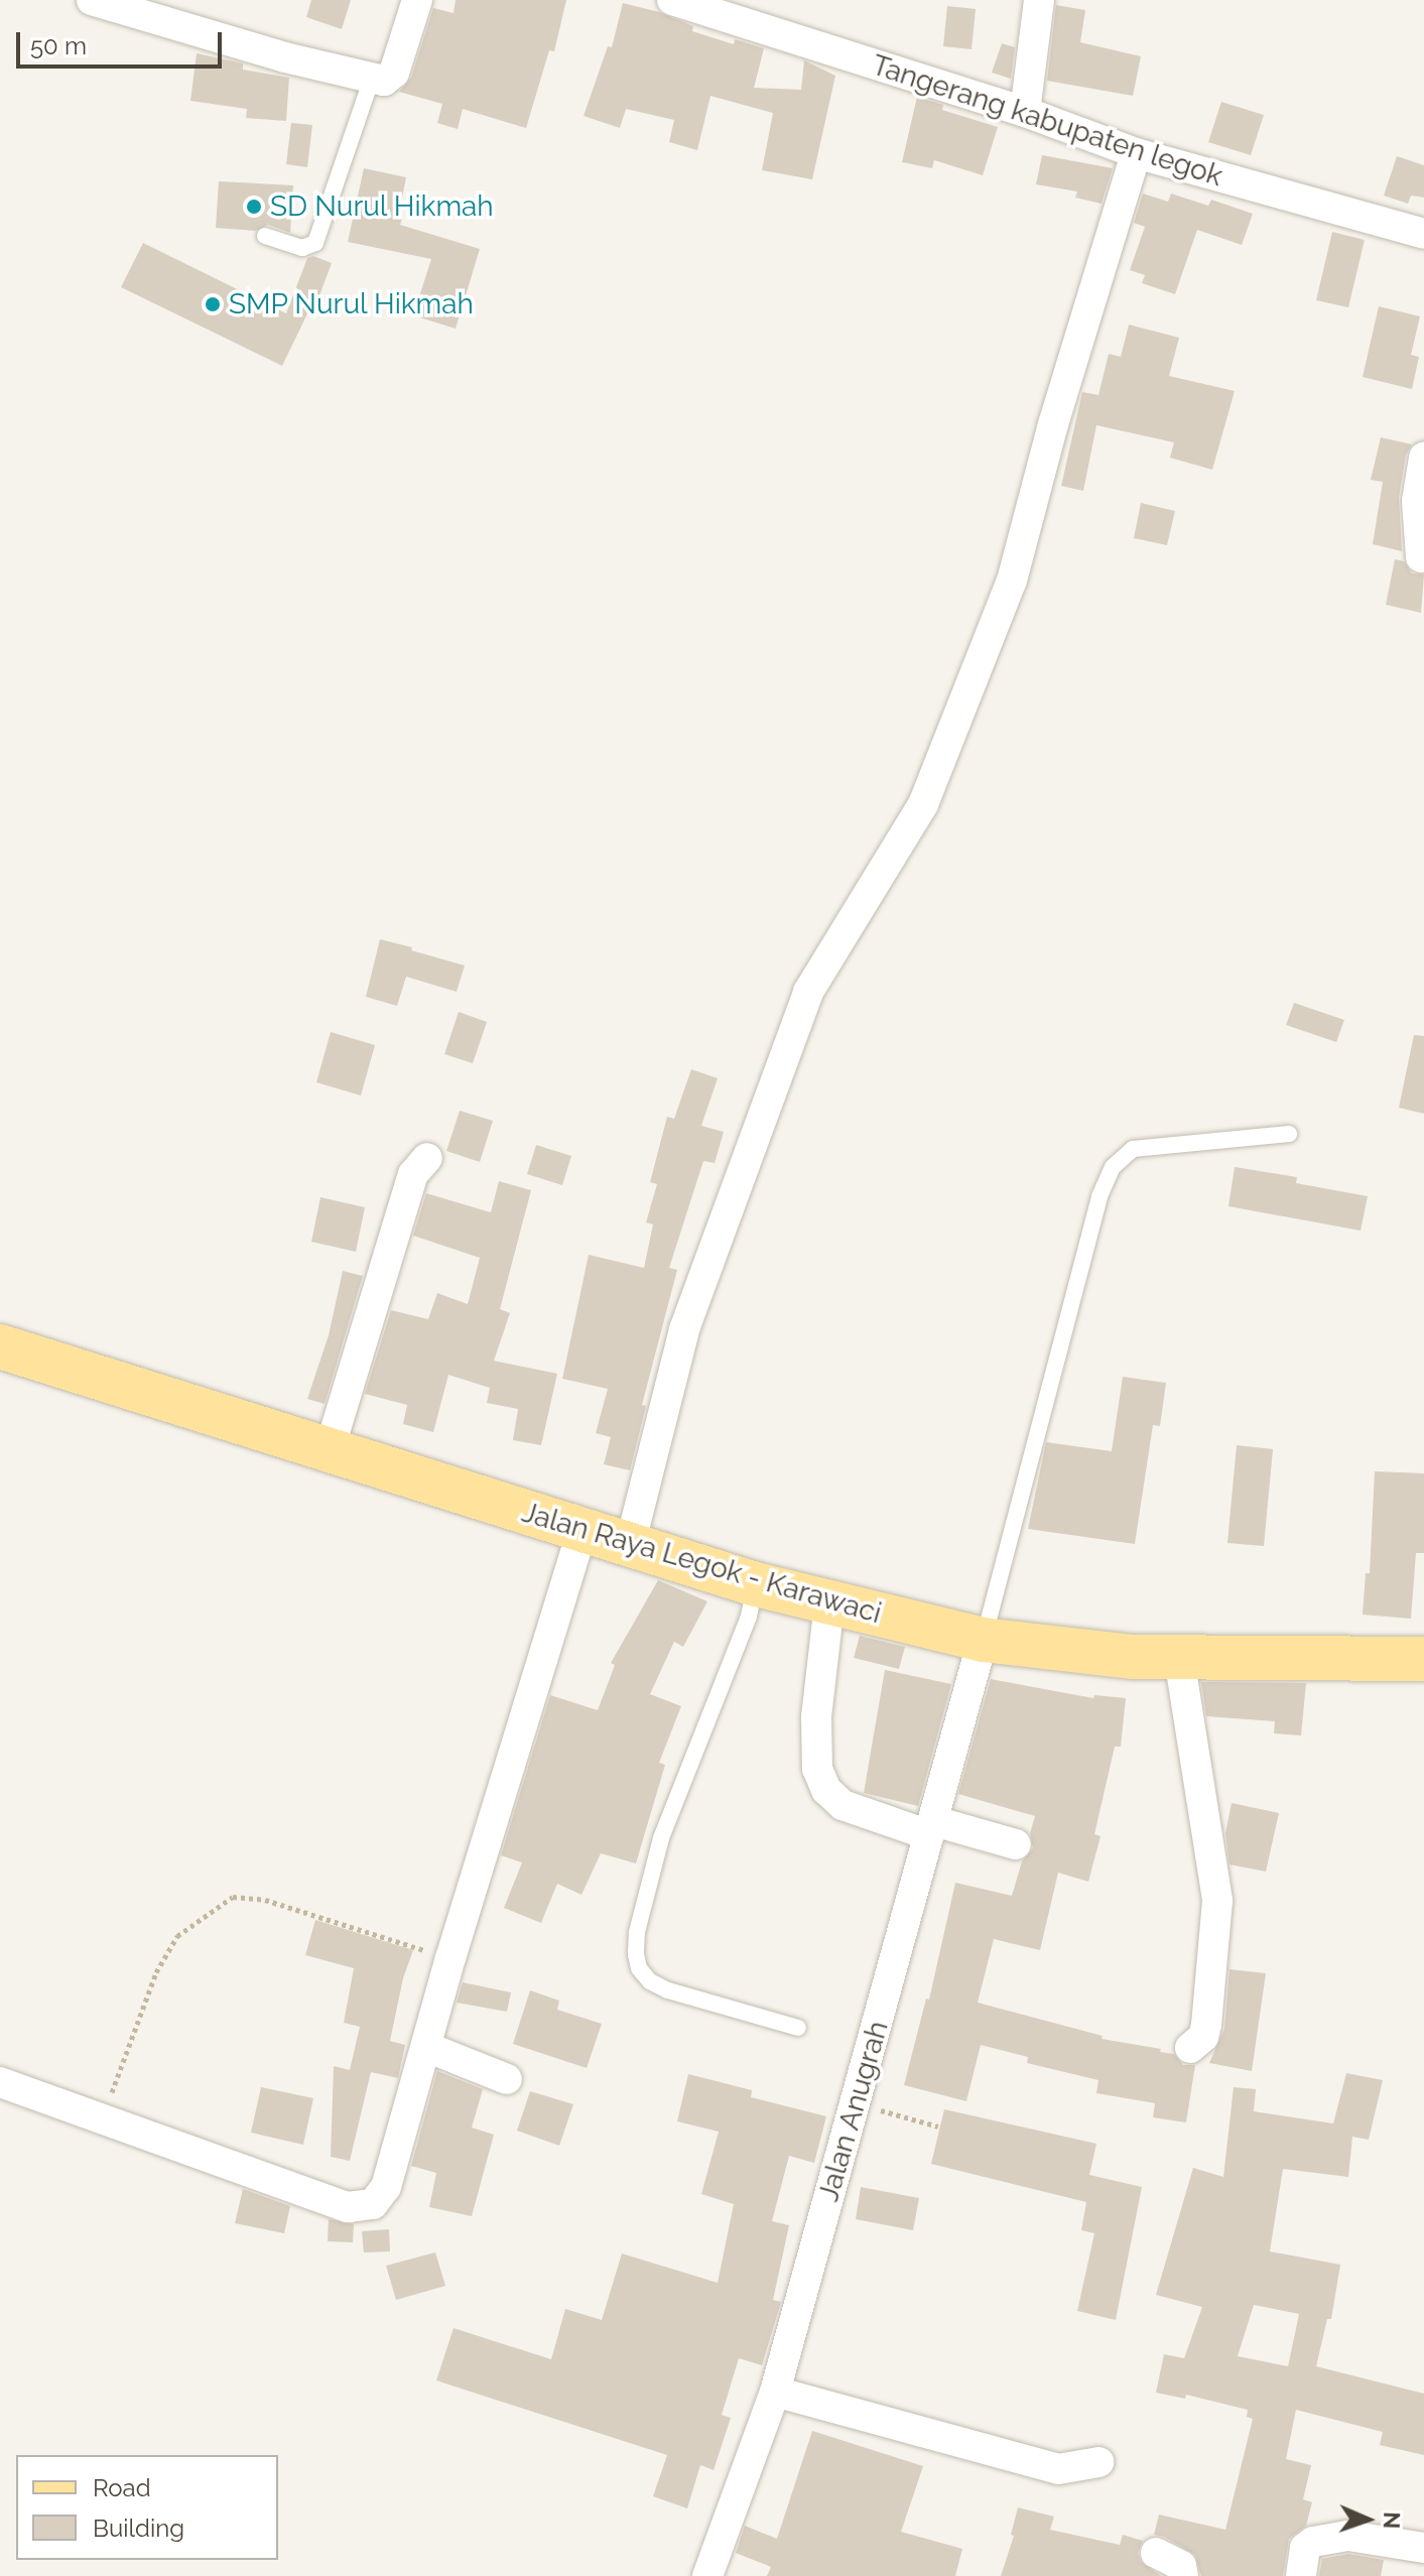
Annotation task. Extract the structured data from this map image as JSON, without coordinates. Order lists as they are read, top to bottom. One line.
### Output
{"streets":{"main road":["Jalan Raya Legok - Karawaci"],"street":["Tangerang kabupaten legok","Jalan Anugrah"]},"crossings":[["Jalan Raya Legok - Karawaci","Jalan Anugrah"]],"places":["SD Nurul Hikmah","SMP Nurul Hikmah"],"legend":["Road","Building"],"scale_bar":"50 m","north":"right"}
